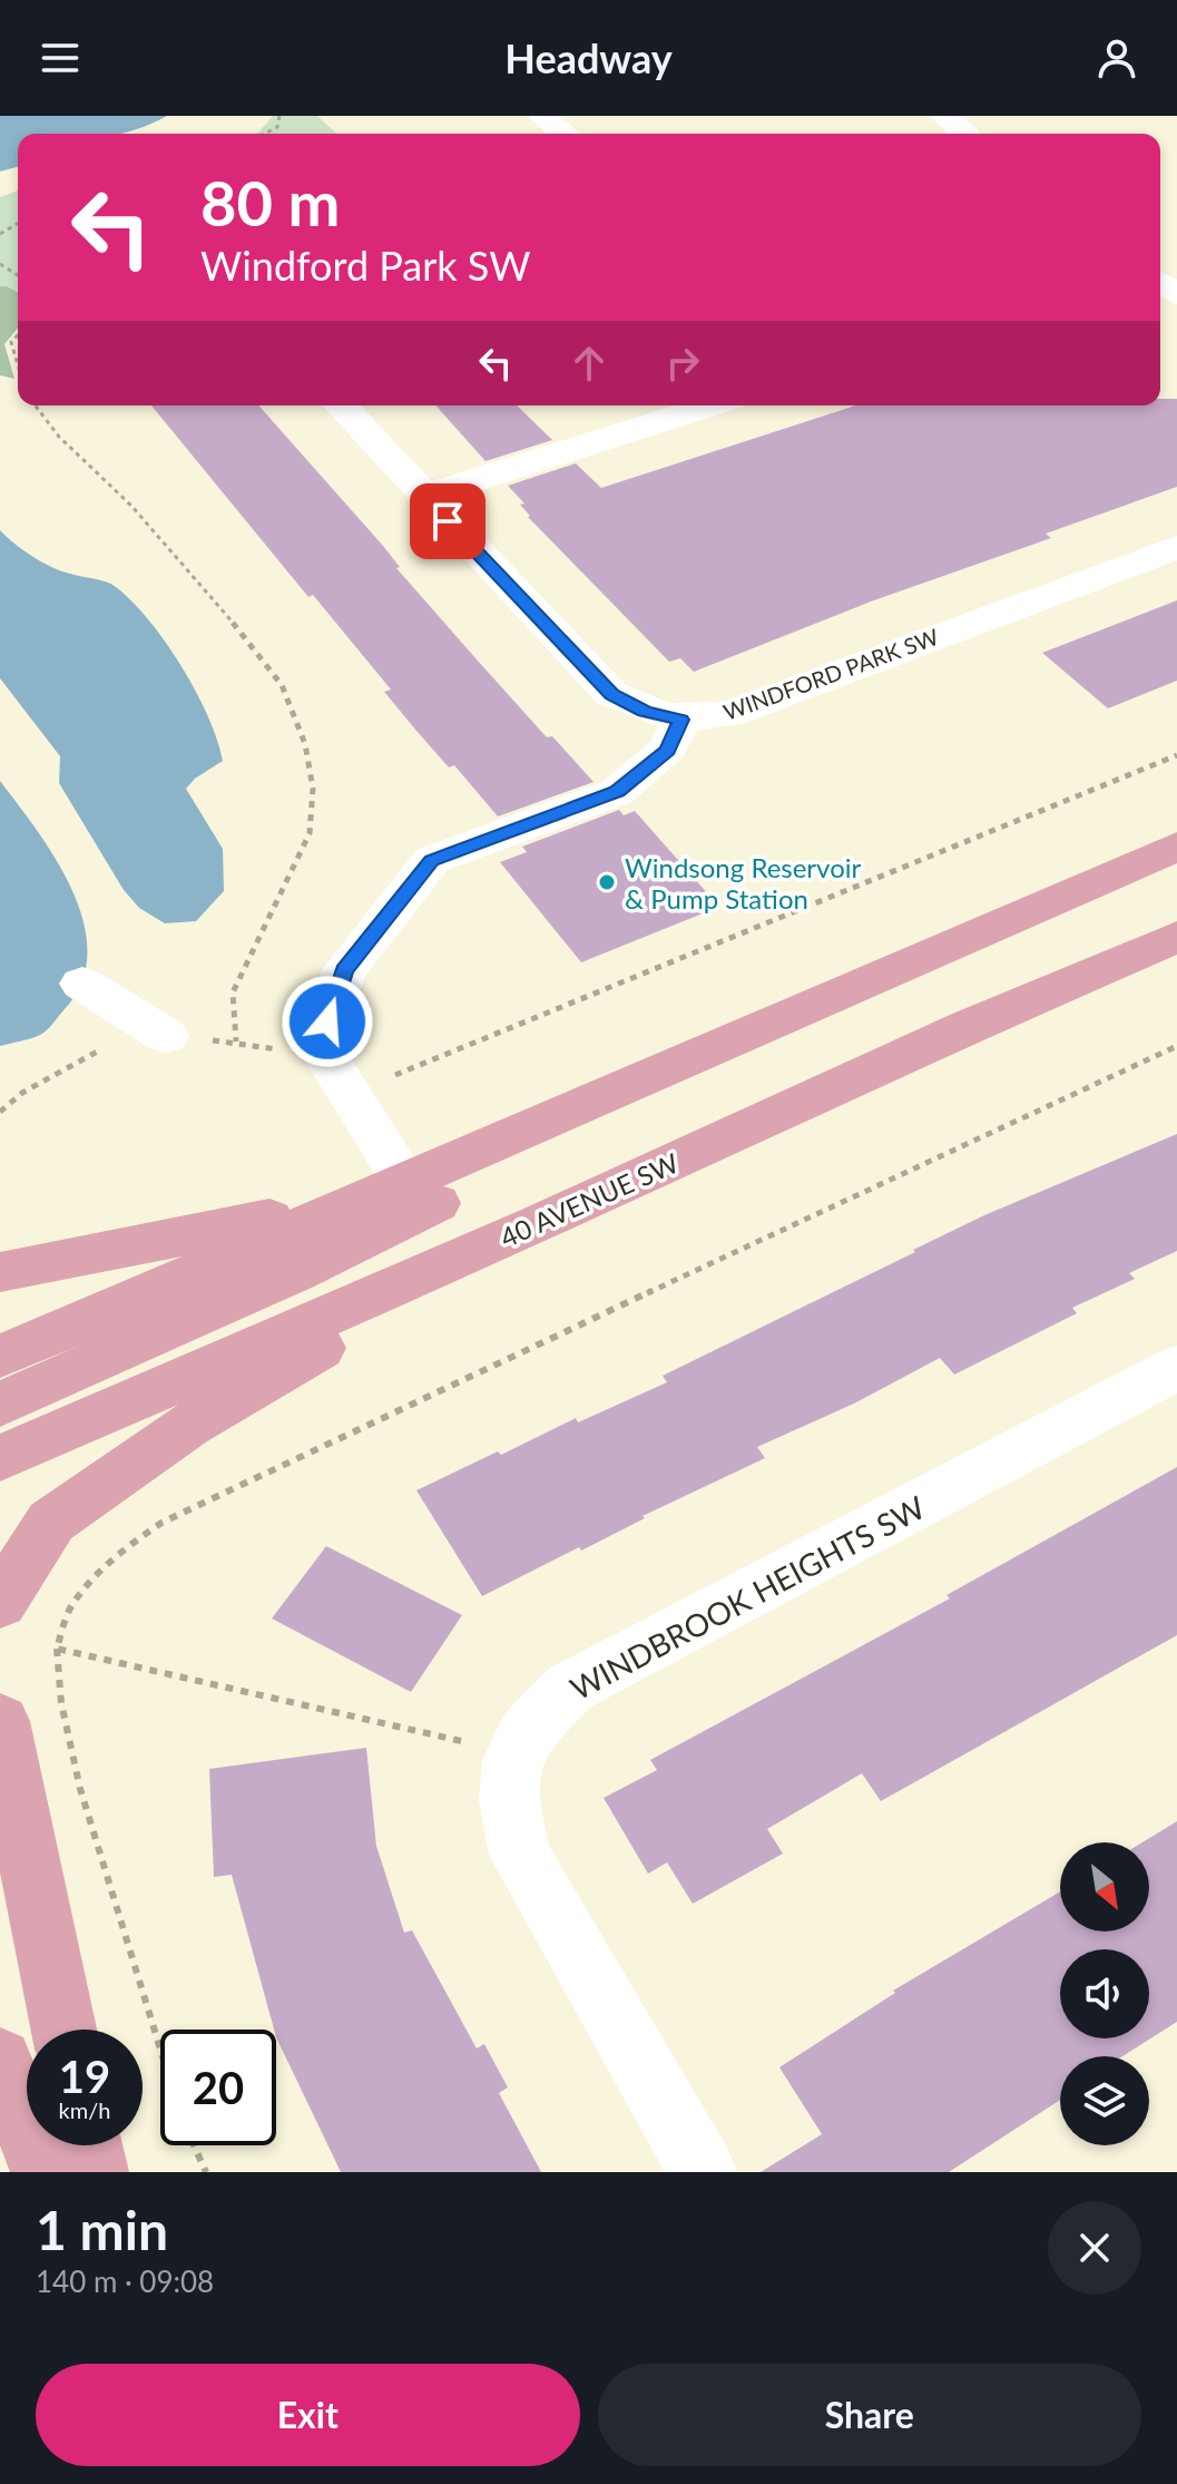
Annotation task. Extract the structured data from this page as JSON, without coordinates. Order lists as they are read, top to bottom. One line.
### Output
{"streets":{"main road":["40 AVENUE SW"],"street":["WINDFORD PARK SW","WINDBROOK HEIGHTS SW"]},"places":["Windsong Reservoir & Pump Station"],"north":"bottom right","page":{"header":"Headway","turn":["80 m","Windford Park SW"],"speed":"19 km/h","limit":"20","heading":["1 min","140 m · 09:08"],"buttons":["Exit","Share"]}}
